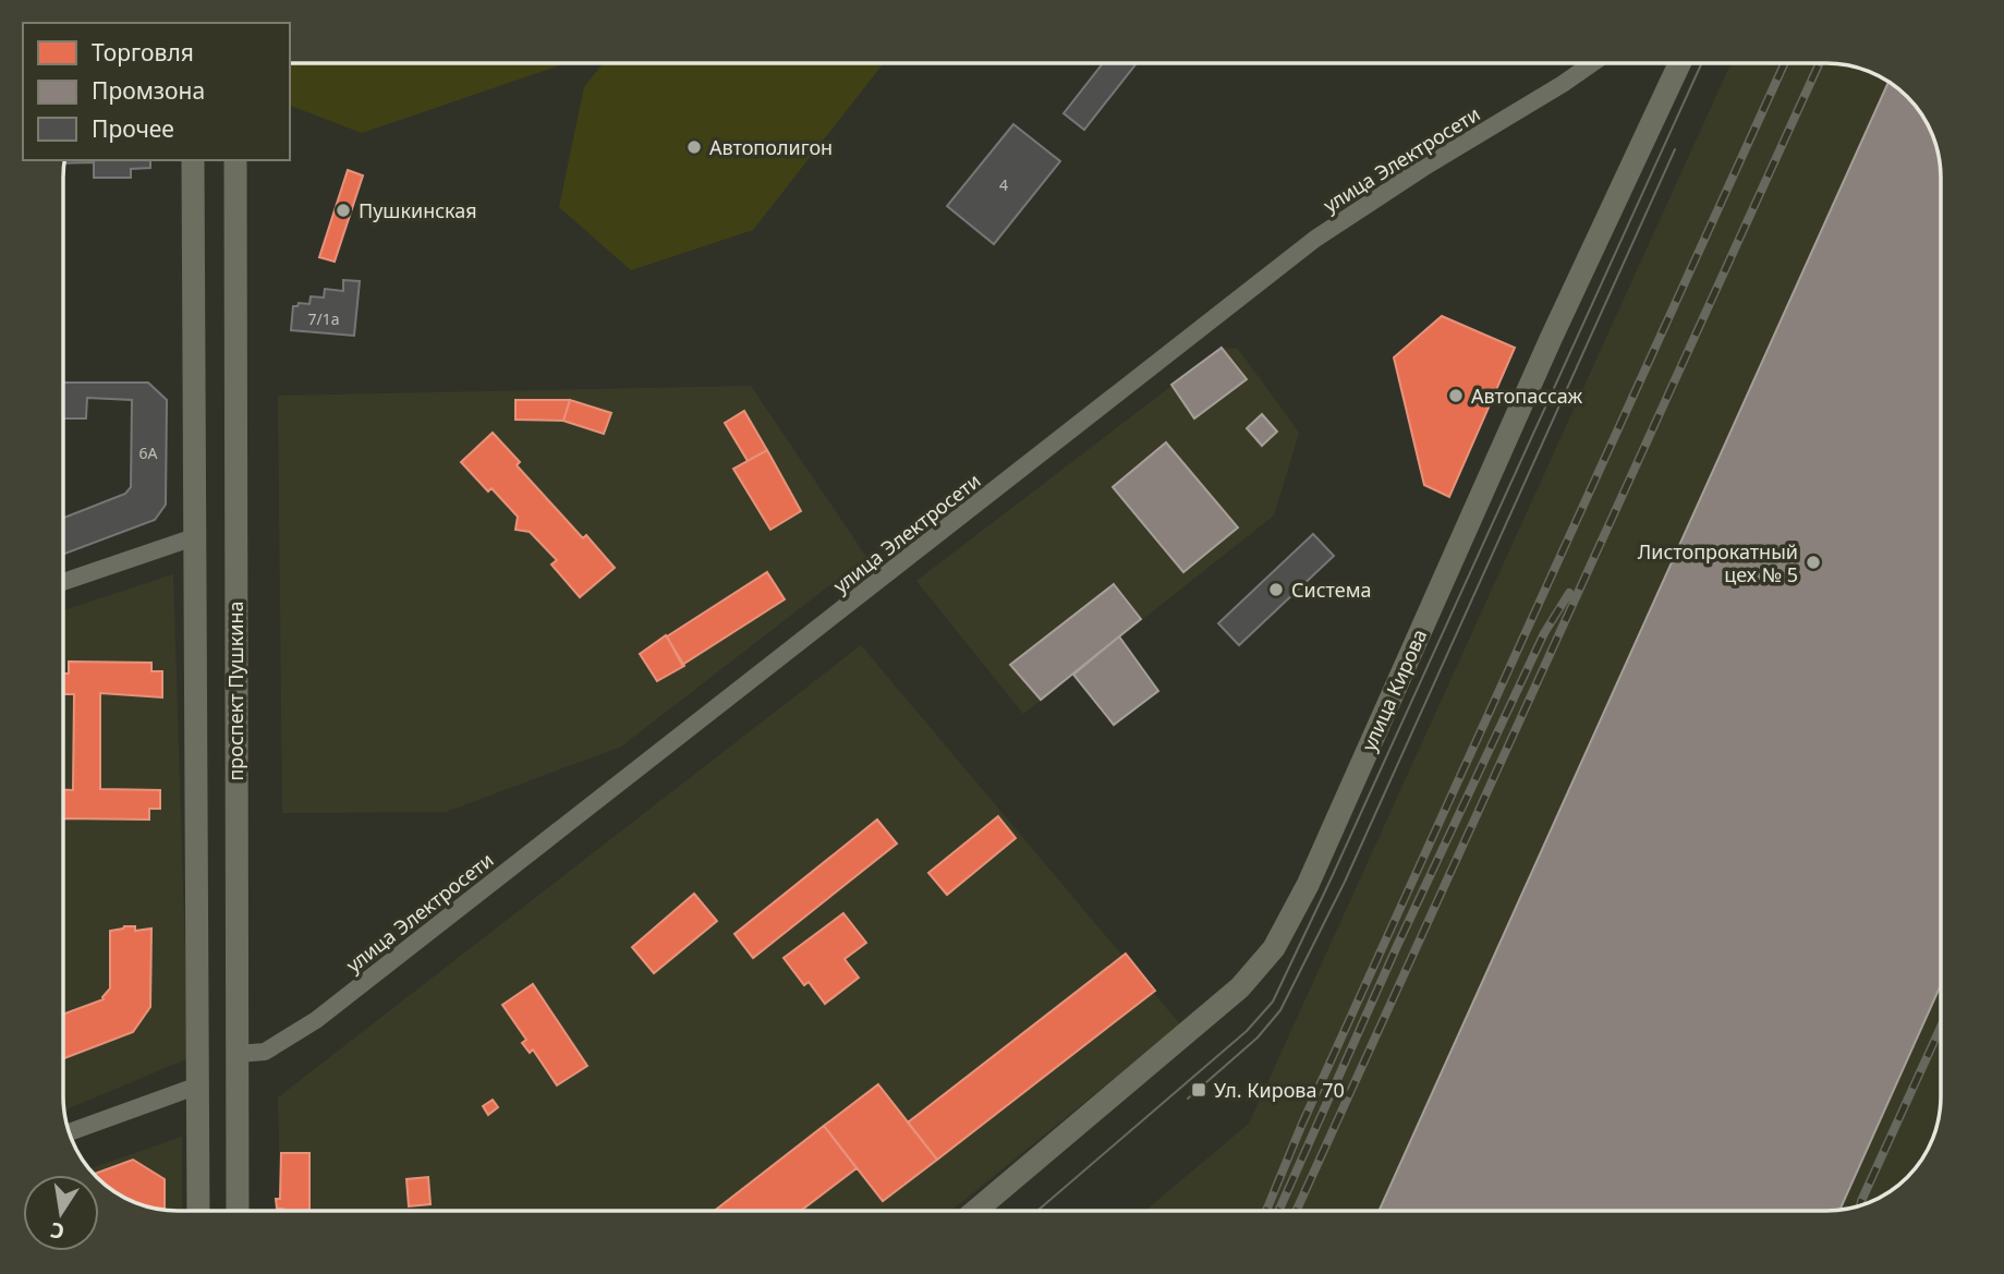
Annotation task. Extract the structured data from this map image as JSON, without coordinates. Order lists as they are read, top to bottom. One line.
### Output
{"streets":{"main road":["улица Кирова","проспект Пушкина"],"street":["улица Электросети"]},"crossings":[["улица Электросети","проспект Пушкина"]],"places":{"other":["Автополигон","Пушкинская","Автопассаж","Листопрокатный цех № 5","Система"],"transit":["Ул. Кирова 70"]},"house_numbers":["4","7/1а","6А"],"legend":["Торговля","Промзона","Прочее"],"north":"bottom"}
